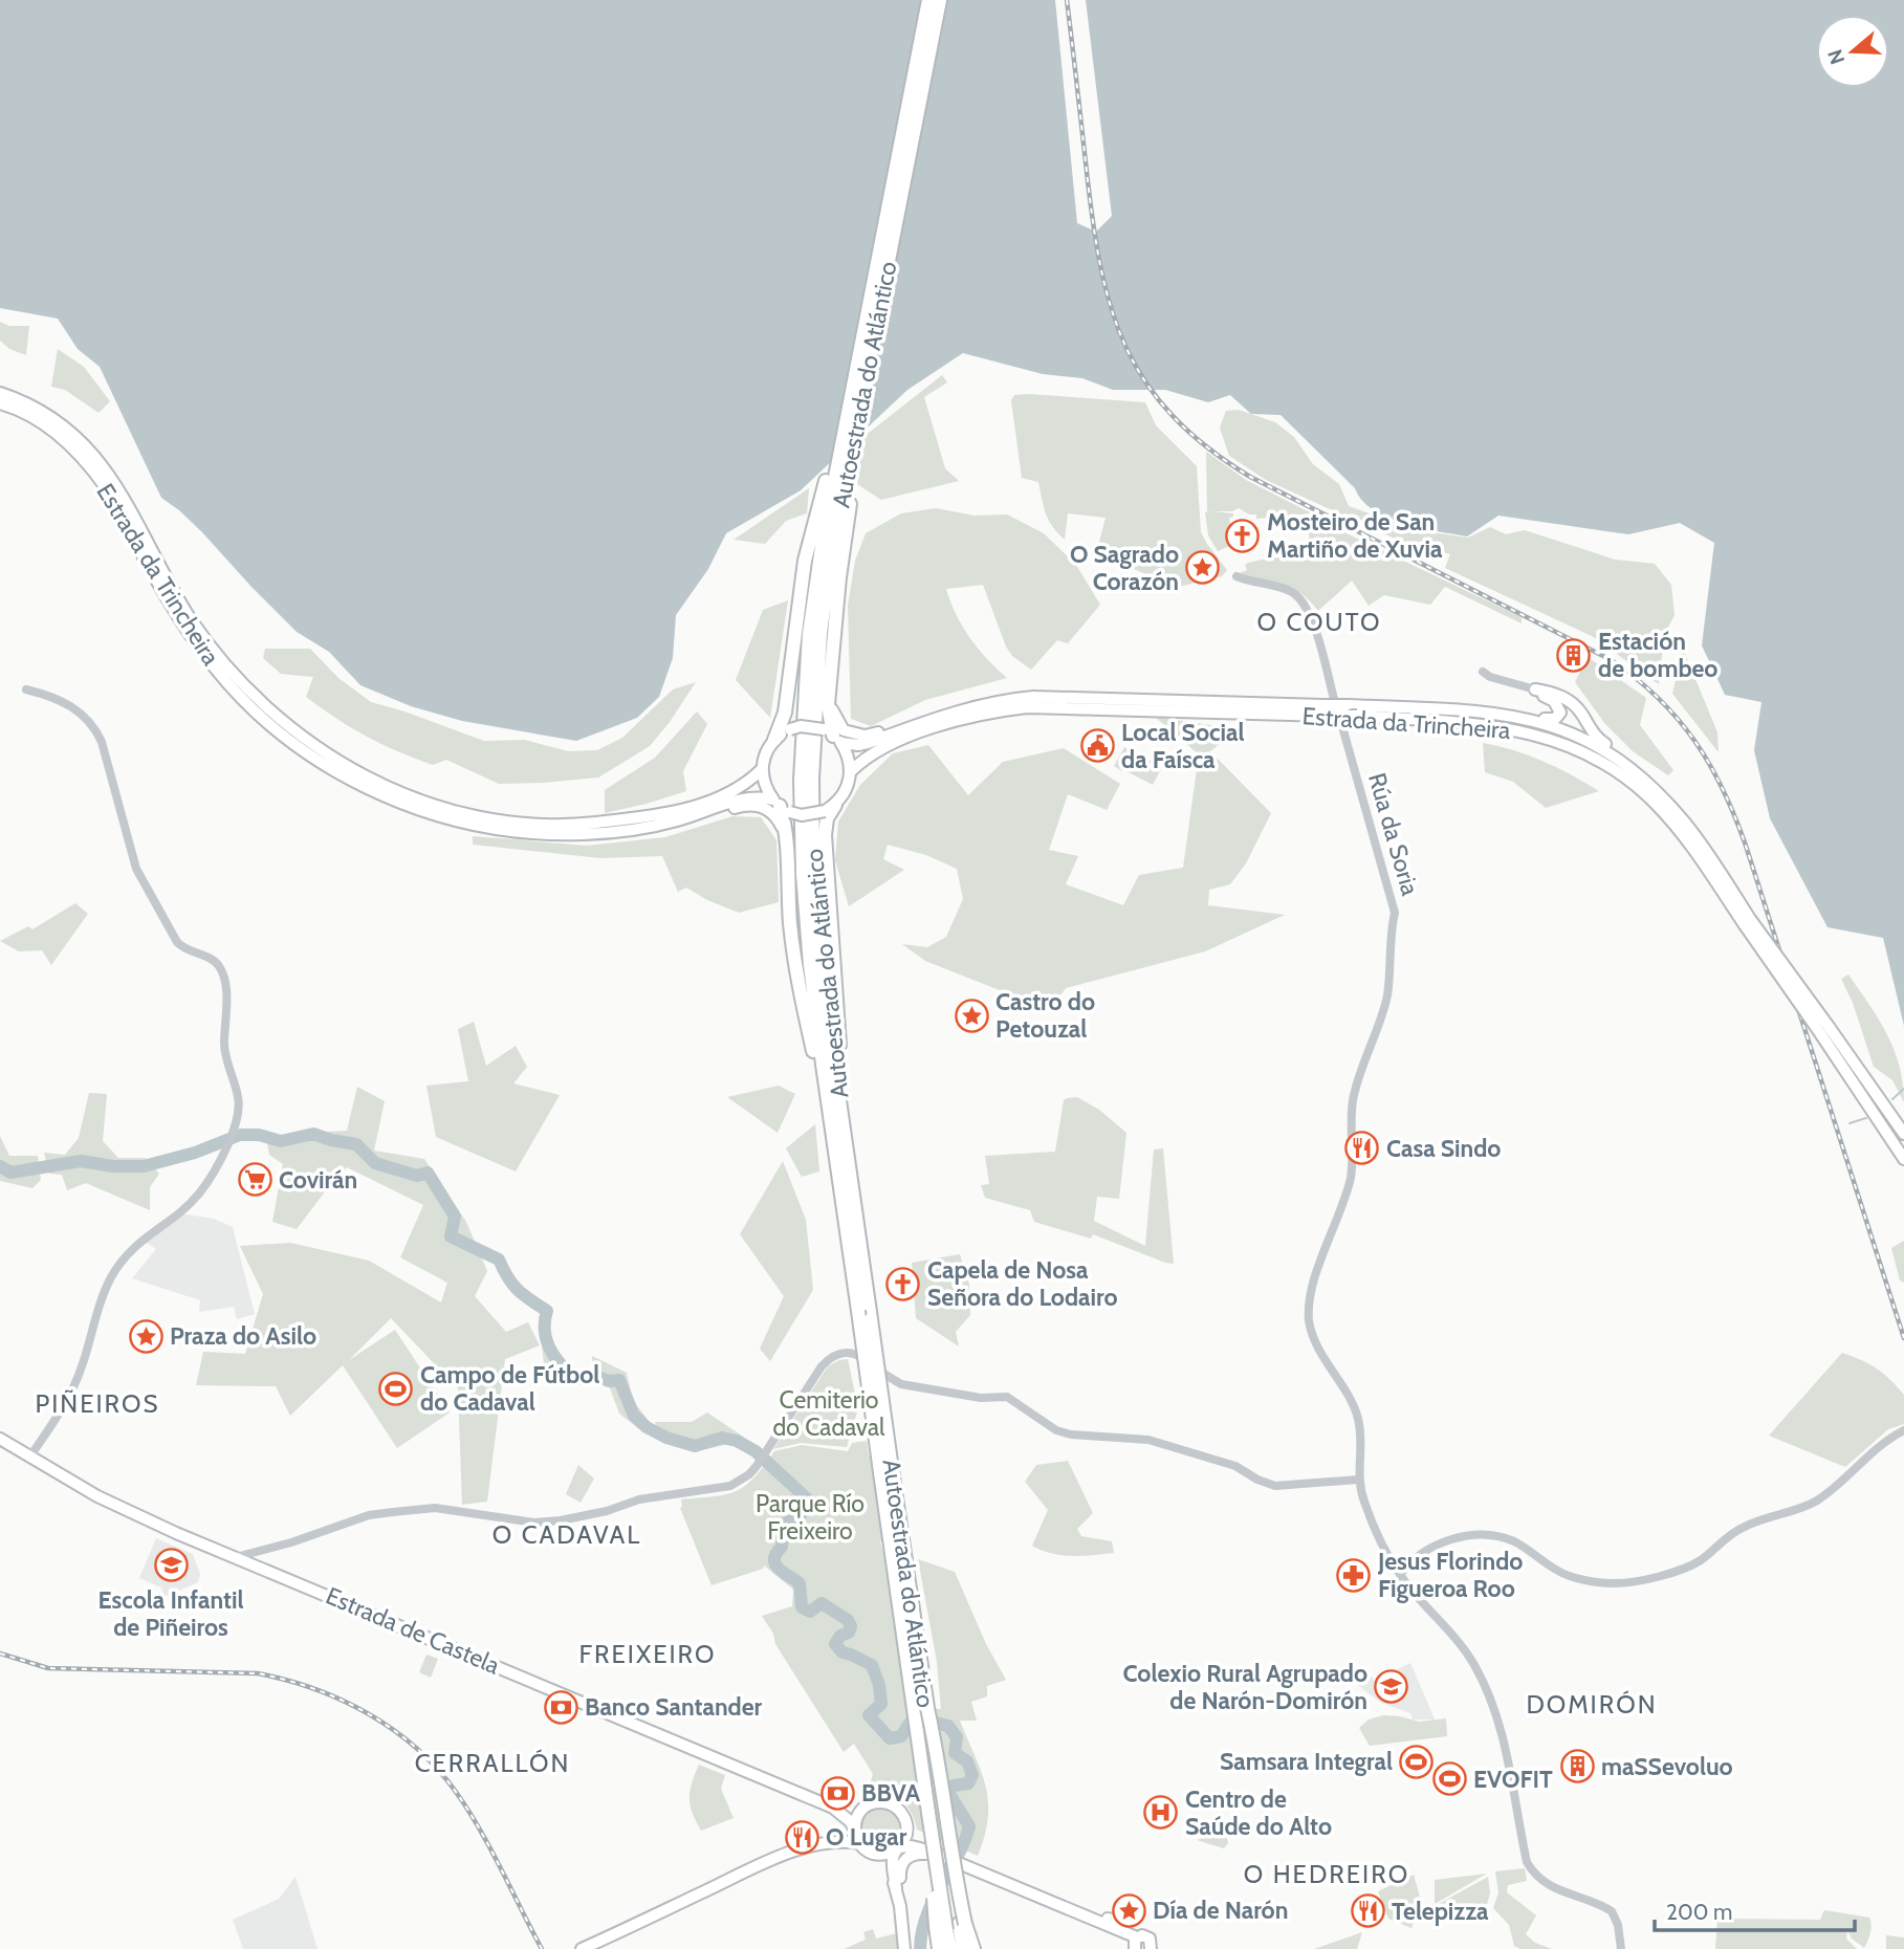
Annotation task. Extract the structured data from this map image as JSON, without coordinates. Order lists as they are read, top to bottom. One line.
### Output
{"streets":{"highway":["Autoestrada do Atlántico"],"main road":["Estrada da Trincheira","Estrada de Castela"],"street":["Rúa da Soria"]},"districts":["O COUTO","PIÑEIROS","O CADAVAL","FREIXEIRO","DOMIRÓN","CERRALLÓN","O HEDREIRO"],"parks":["Cemiterio do Cadaval","Parque Río Freixeiro"],"places":{"church":["Mosteiro de San Martiño de Xuvia","Capela de Nosa Señora do Lodairo"],"place":["O Sagrado Corazón","Castro do Petouzal","Praza do Asilo","Día de Narón"],"building":["Estación de bombeo","maSSevoluo"],"public building":["Local Social da Faísca"],"restaurant":["Casa Sindo","O Lugar","Telepizza"],"supermarket":["Covirán"],"sports":["Campo de Fútbol do Cadaval","Samsara Integral","EVOFIT"],"school or university":["Escola Infantil de Piñeiros","Colexio Rural Agrupado de Narón-Domirón"],"pharmacy":["Jesus Florindo Figueroa Roo"],"bank":["Banco Santander","BBVA"],"hospital":["Centro de Saúde do Alto"]},"scale_bar":"200 m","north":"left"}
